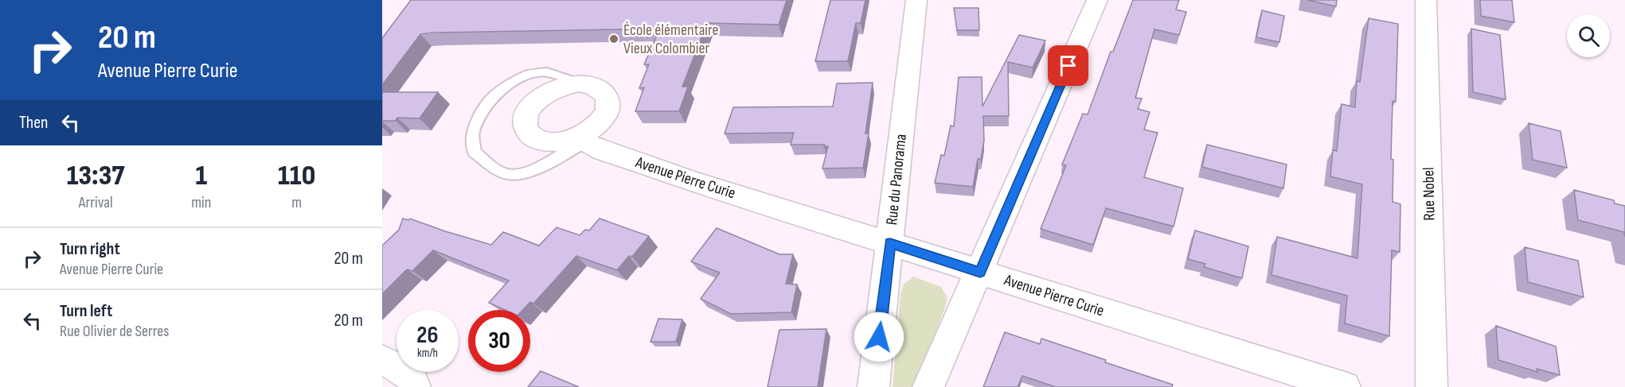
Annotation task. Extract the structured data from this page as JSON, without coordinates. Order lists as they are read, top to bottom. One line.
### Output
{"streets":{"street":["Avenue Pierre Curie","Rue du Panorama","Rue Nobel"]},"crossings":[["Avenue Pierre Curie","Rue du Panorama"]],"places":["École élémentaire Vieux Colombier"],"page":{"turn":["20 m","Avenue Pierre Curie"],"then":"Then","eta":["13:37","Arrival","1","min","110","m"],"list":[{"name":"Turn right","note":"Avenue Pierre Curie","value":"20 m"},{"name":"Turn left","note":"Rue Olivier de Serres","value":"20 m"}],"speed":"26 km/h","limit":"30"}}
